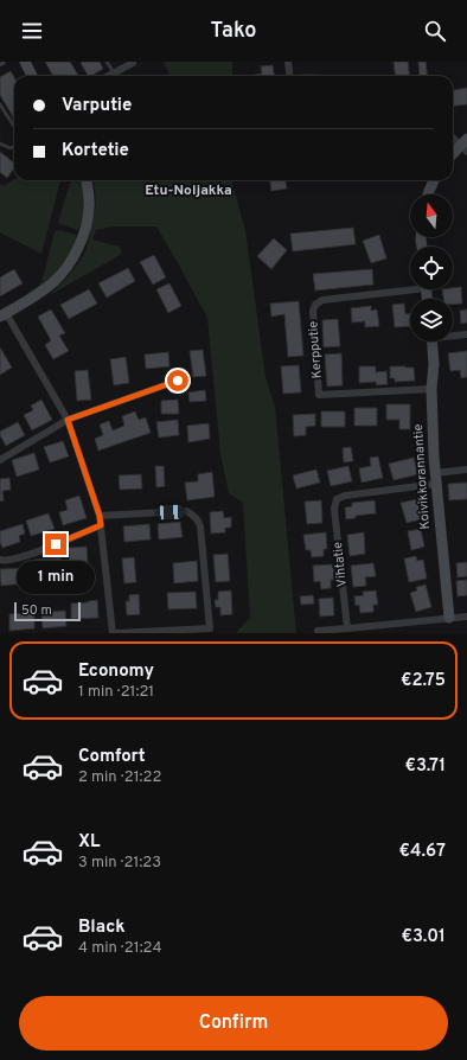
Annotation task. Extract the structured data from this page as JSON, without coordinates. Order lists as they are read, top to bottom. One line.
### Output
{"streets":{"street":["Kerpputie","Koivikkorannantie","Vihtatie"]},"crossings":[["Kerpputie","Koivikkorannantie"],["Koivikkorannantie","Vihtatie"]],"districts":["Etu-Noljakka"],"scale_bar":"50 m","north":"top","page":{"header":"Tako","banner":["Varputie","Kortetie"],"bubble":"1 min","scale":"50 m","list":[{"name":"Economy","note":"1 min · 21:21","value":"€2.75"},{"name":"Comfort","note":"2 min · 21:22","value":"€3.71"},{"name":"XL","note":"3 min · 21:23","value":"€4.67"},{"name":"Black","note":"4 min · 21:24","value":"€3.01"}],"buttons":"Confirm"}}
